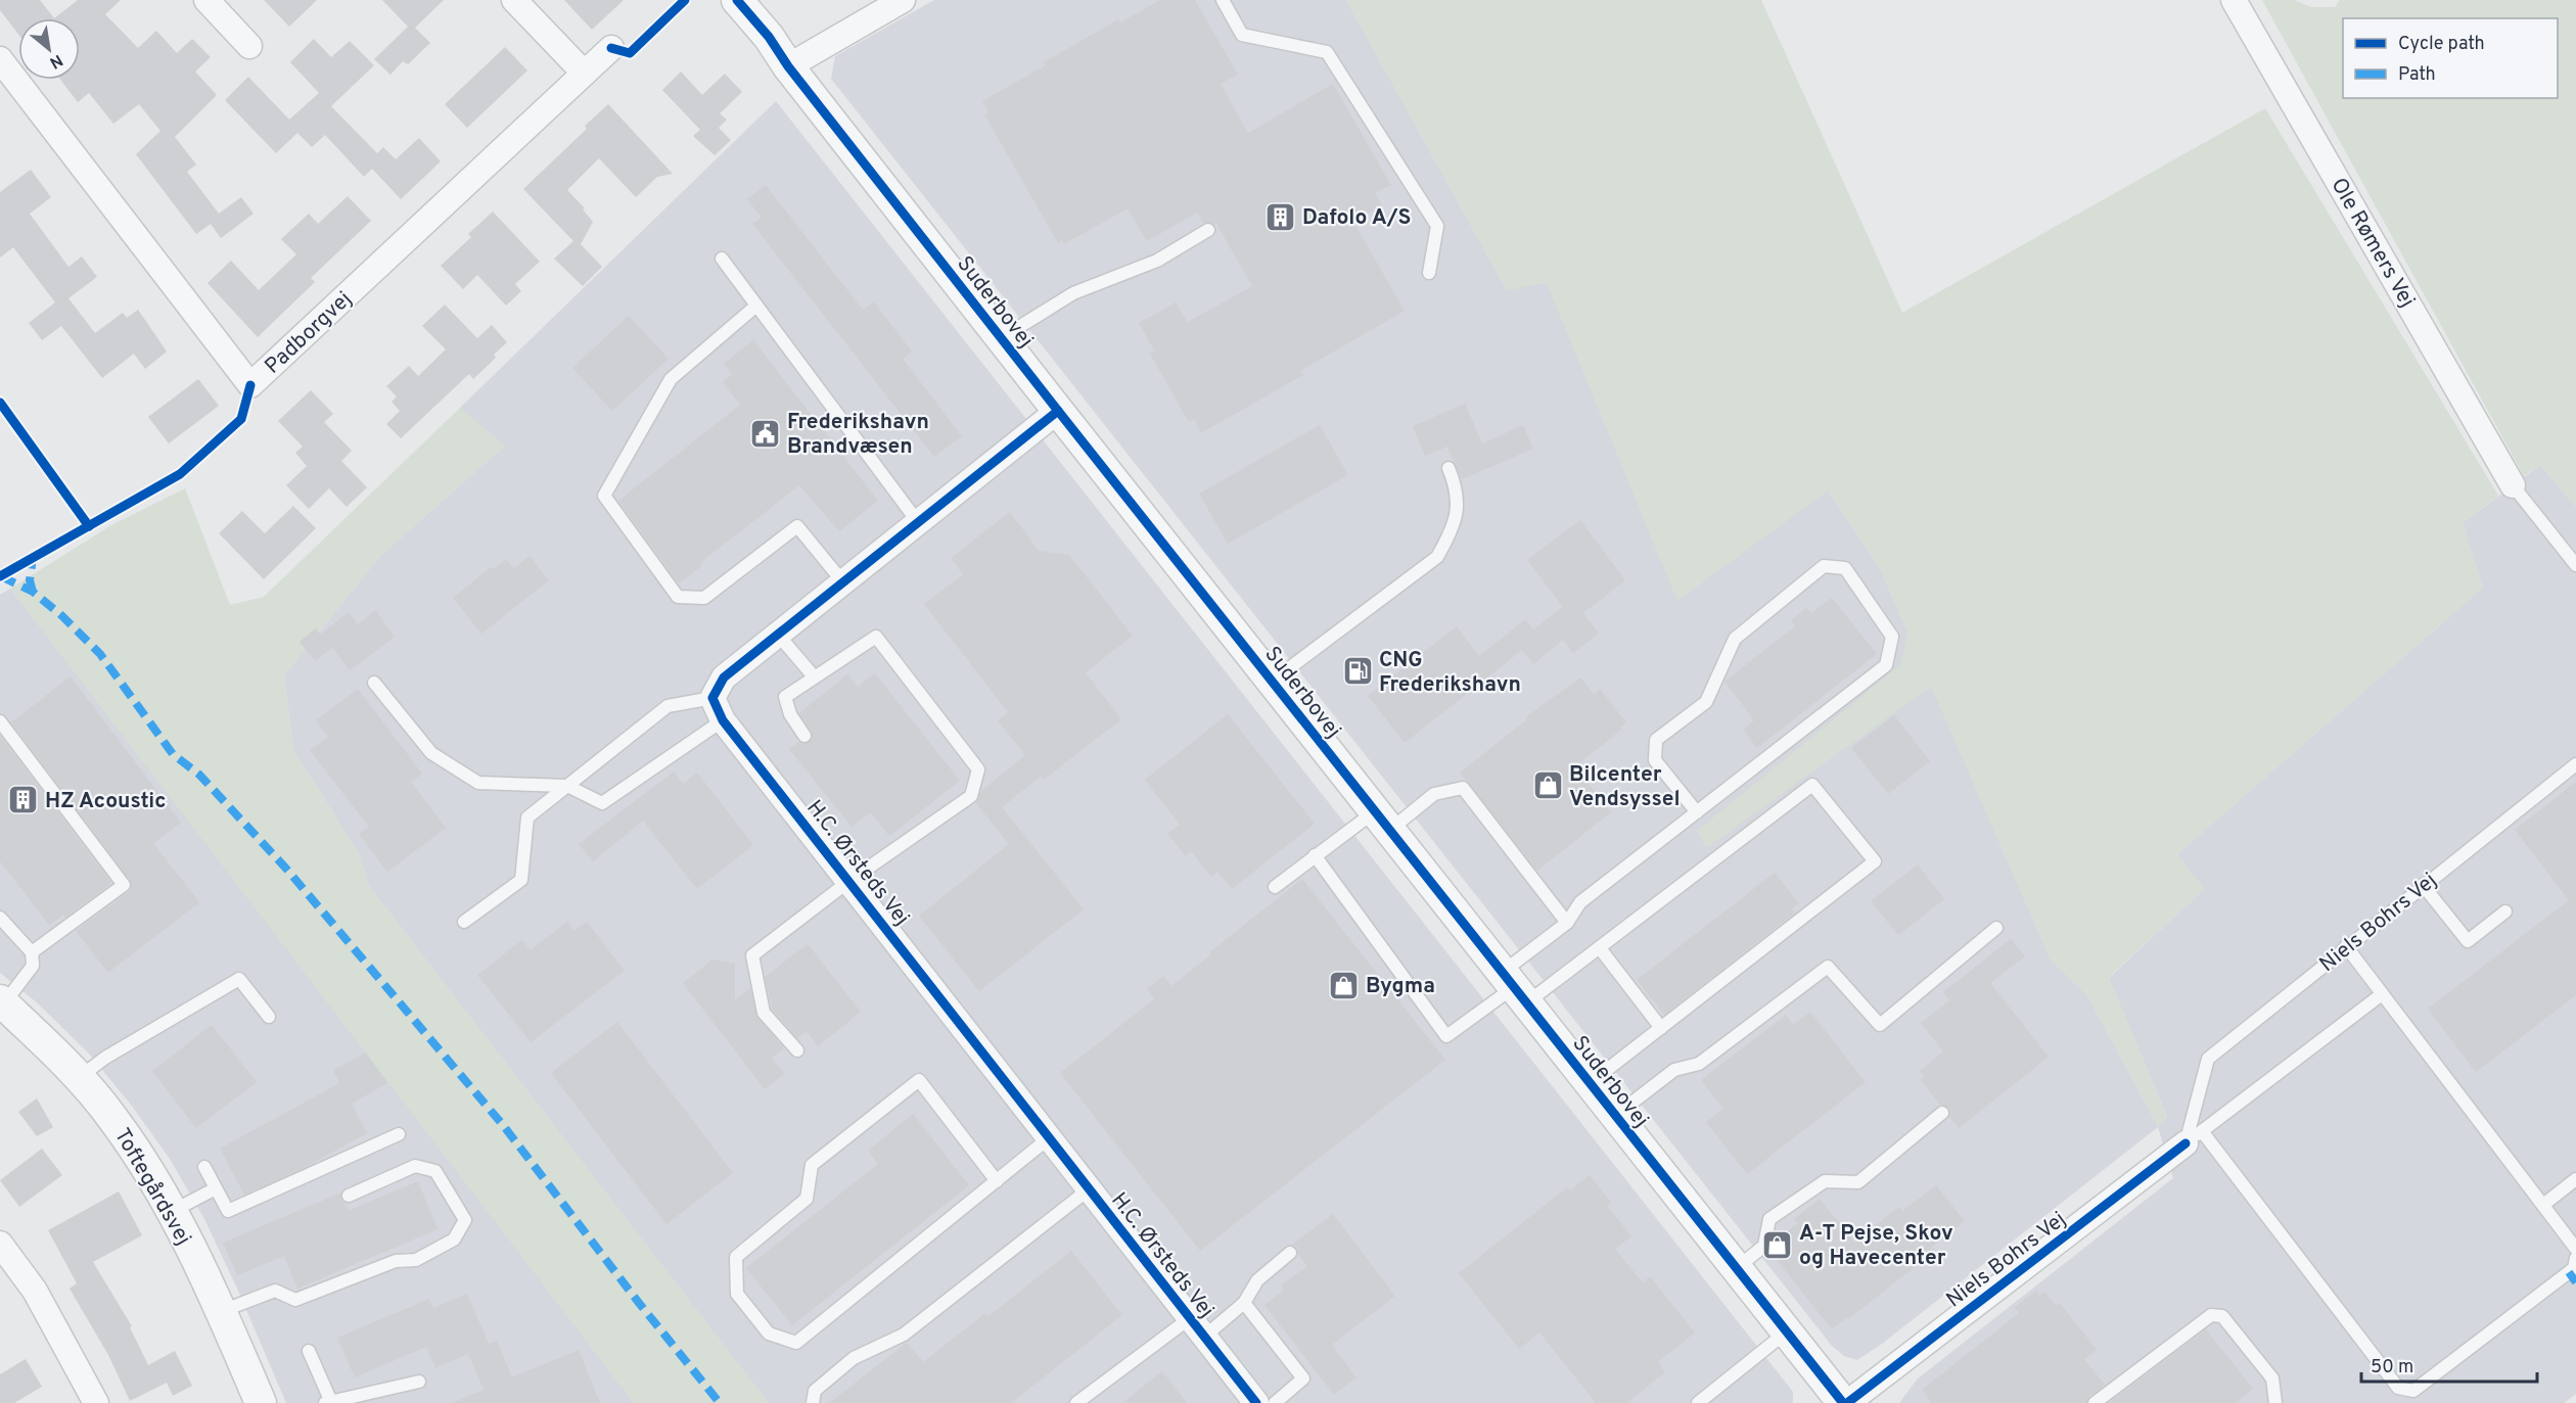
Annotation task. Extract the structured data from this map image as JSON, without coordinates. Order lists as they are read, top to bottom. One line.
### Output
{"streets":{"street":["Ole Rømers Vej","Suderbovej","Padborgvej","H.C. Ørsteds Vej","Niels Bohrs Vej","Toftegårdsvej"]},"crossings":[["Suderbovej","Niels Bohrs Vej"]],"places":{"building":["Dafolo A/S","HZ Acoustic"],"public building":["Frederikshavn Brandvæsen"],"fuel station":["CNG Frederikshavn"],"shop":["Bilcenter Vendsyssel","Bygma","A-T Pejse, Skov og Havecenter"]},"legend":["Cycle path","Path"],"scale_bar":"50 m","north":"bottom right"}
